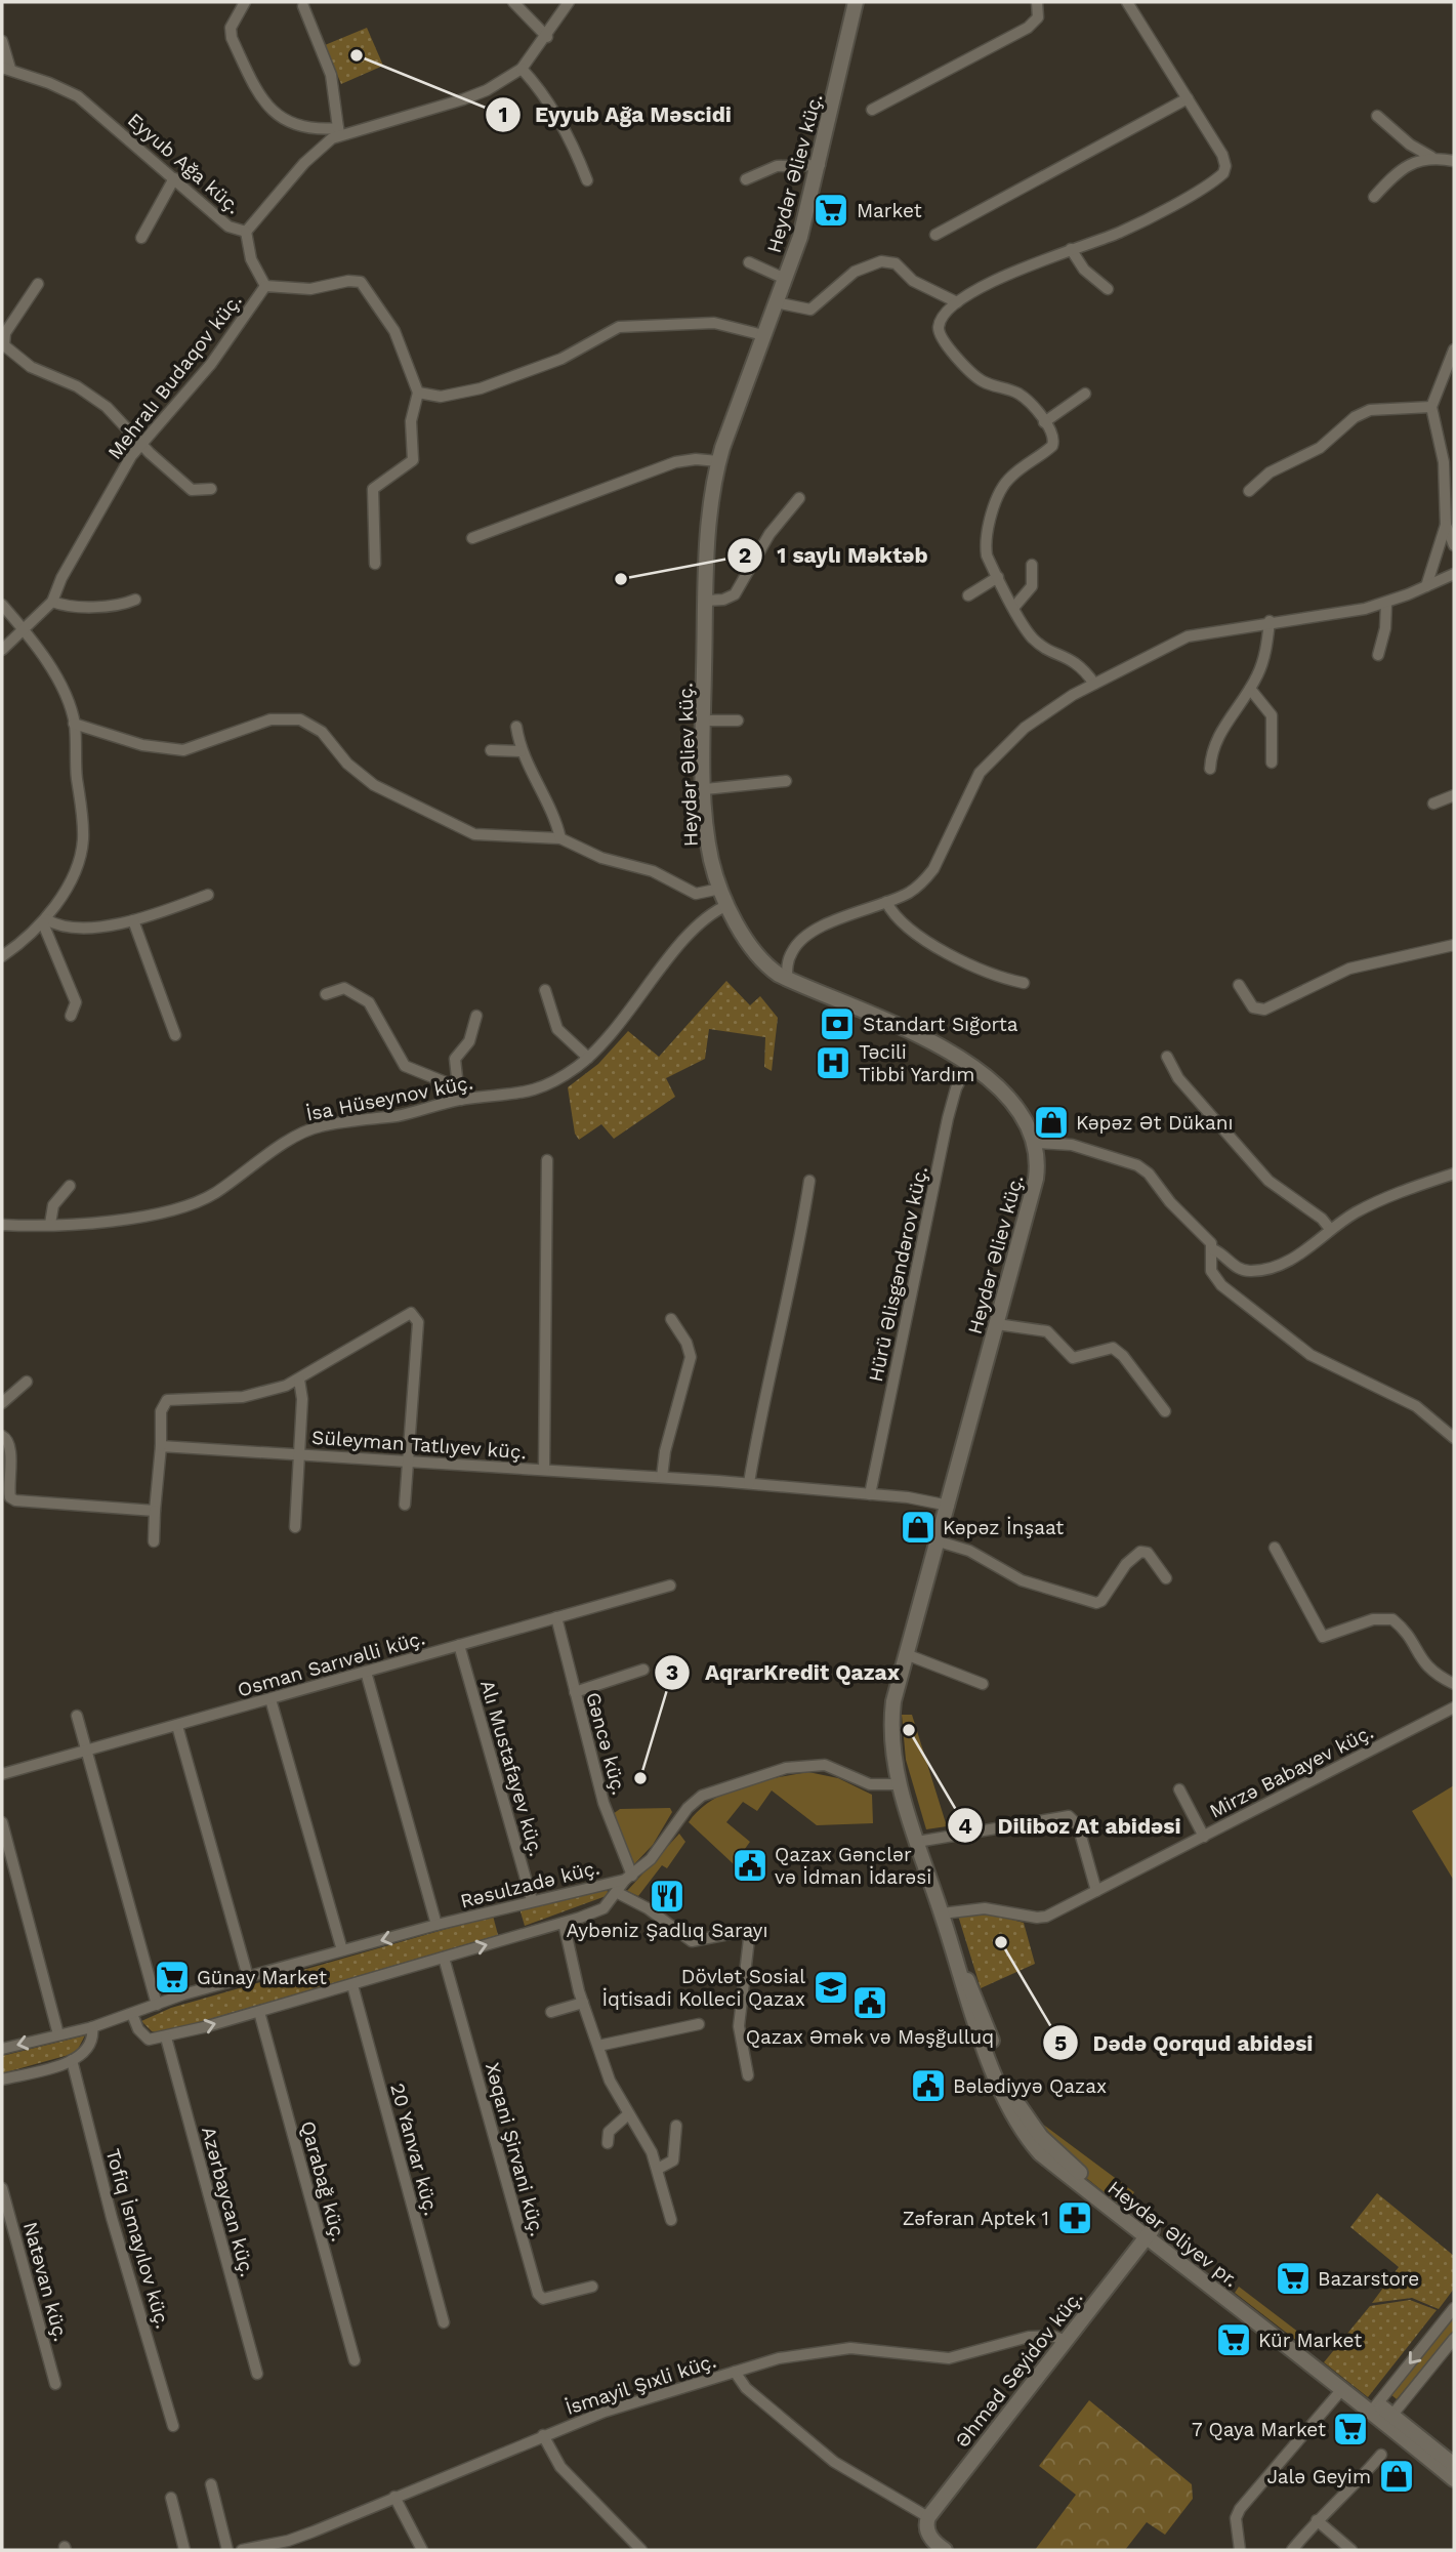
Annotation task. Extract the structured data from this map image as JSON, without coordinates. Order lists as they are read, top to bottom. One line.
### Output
{"streets":{"main road":["Heydər Əliev küç.","Heydər Əliyev pr.","Əhməd Seyidov küç."],"street":["Eyyub Ağa küç.","Mehralı Budaqov küç.","İsa Hüseynov küç.","Hürü Əlisgəndərov küç.","Süleyman Tatlıyev küç.","Osman Sarıvəlli küç.","Gəncə küç.","Alı Mustafayev küç.","Mirzə Babayev küç.","Rəsulzadə küç.","20 Yanvar küç.","Xəqani Şirvani küç.","Qarabağ küç.","Azərbaycan küç.","Tofiq İsmayılov küç.","Natəvan küç.","İsmayil Şıxli küç."]},"crossings":[["Heydər Əliev küç.","İsa Hüseynov küç."],["Heydər Əliev küç.","Hürü Əlisgəndərov küç."],["Heydər Əliev küç.","Süleyman Tatlıyev küç."],["Heydər Əliev küç.","Mirzə Babayev küç."],["Heydər Əliev küç.","Heydər Əliyev pr."],["Heydər Əliev küç.","Əhməd Seyidov küç."],["Hürü Əlisgəndərov küç.","Süleyman Tatlıyev küç."],["Osman Sarıvəlli küç.","Gəncə küç."],["Osman Sarıvəlli küç.","Alı Mustafayev küç."],["Gəncə küç.","Rəsulzadə küç."],["Alı Mustafayev küç.","Rəsulzadə küç."],["Heydər Əliyev pr.","Əhməd Seyidov küç."],["Əhməd Seyidov küç.","İsmayil Şıxli küç."]],"places":{"other":["Eyyub Ağa Məscidi","1 saylı Məktəb","Diliboz At abidəsi","AqrarKredit Qazax","Dədə Qorqud abidəsi"],"supermarket":["Market","Günay Market","Bazarstore","Kür Market","7 Qaya Market"],"bank":["Standart Sığorta"],"hospital":["Təcili Tibbi Yardım"],"shop":["Kəpəz Ət Dükanı","Kəpəz İnşaat","Jalə Geyim"],"public building":["Qazax Gənclər və İdman İdarəsi","Qazax Əmək və Məşğulluq","Bələdiyyə Qazax"],"restaurant":["Aybəniz Şadlıq Sarayı"],"school or university":["Dövlət Sosial İqtisadi Kolleci Qazax"],"pharmacy":["Zəfəran Aptek 1"]}}
